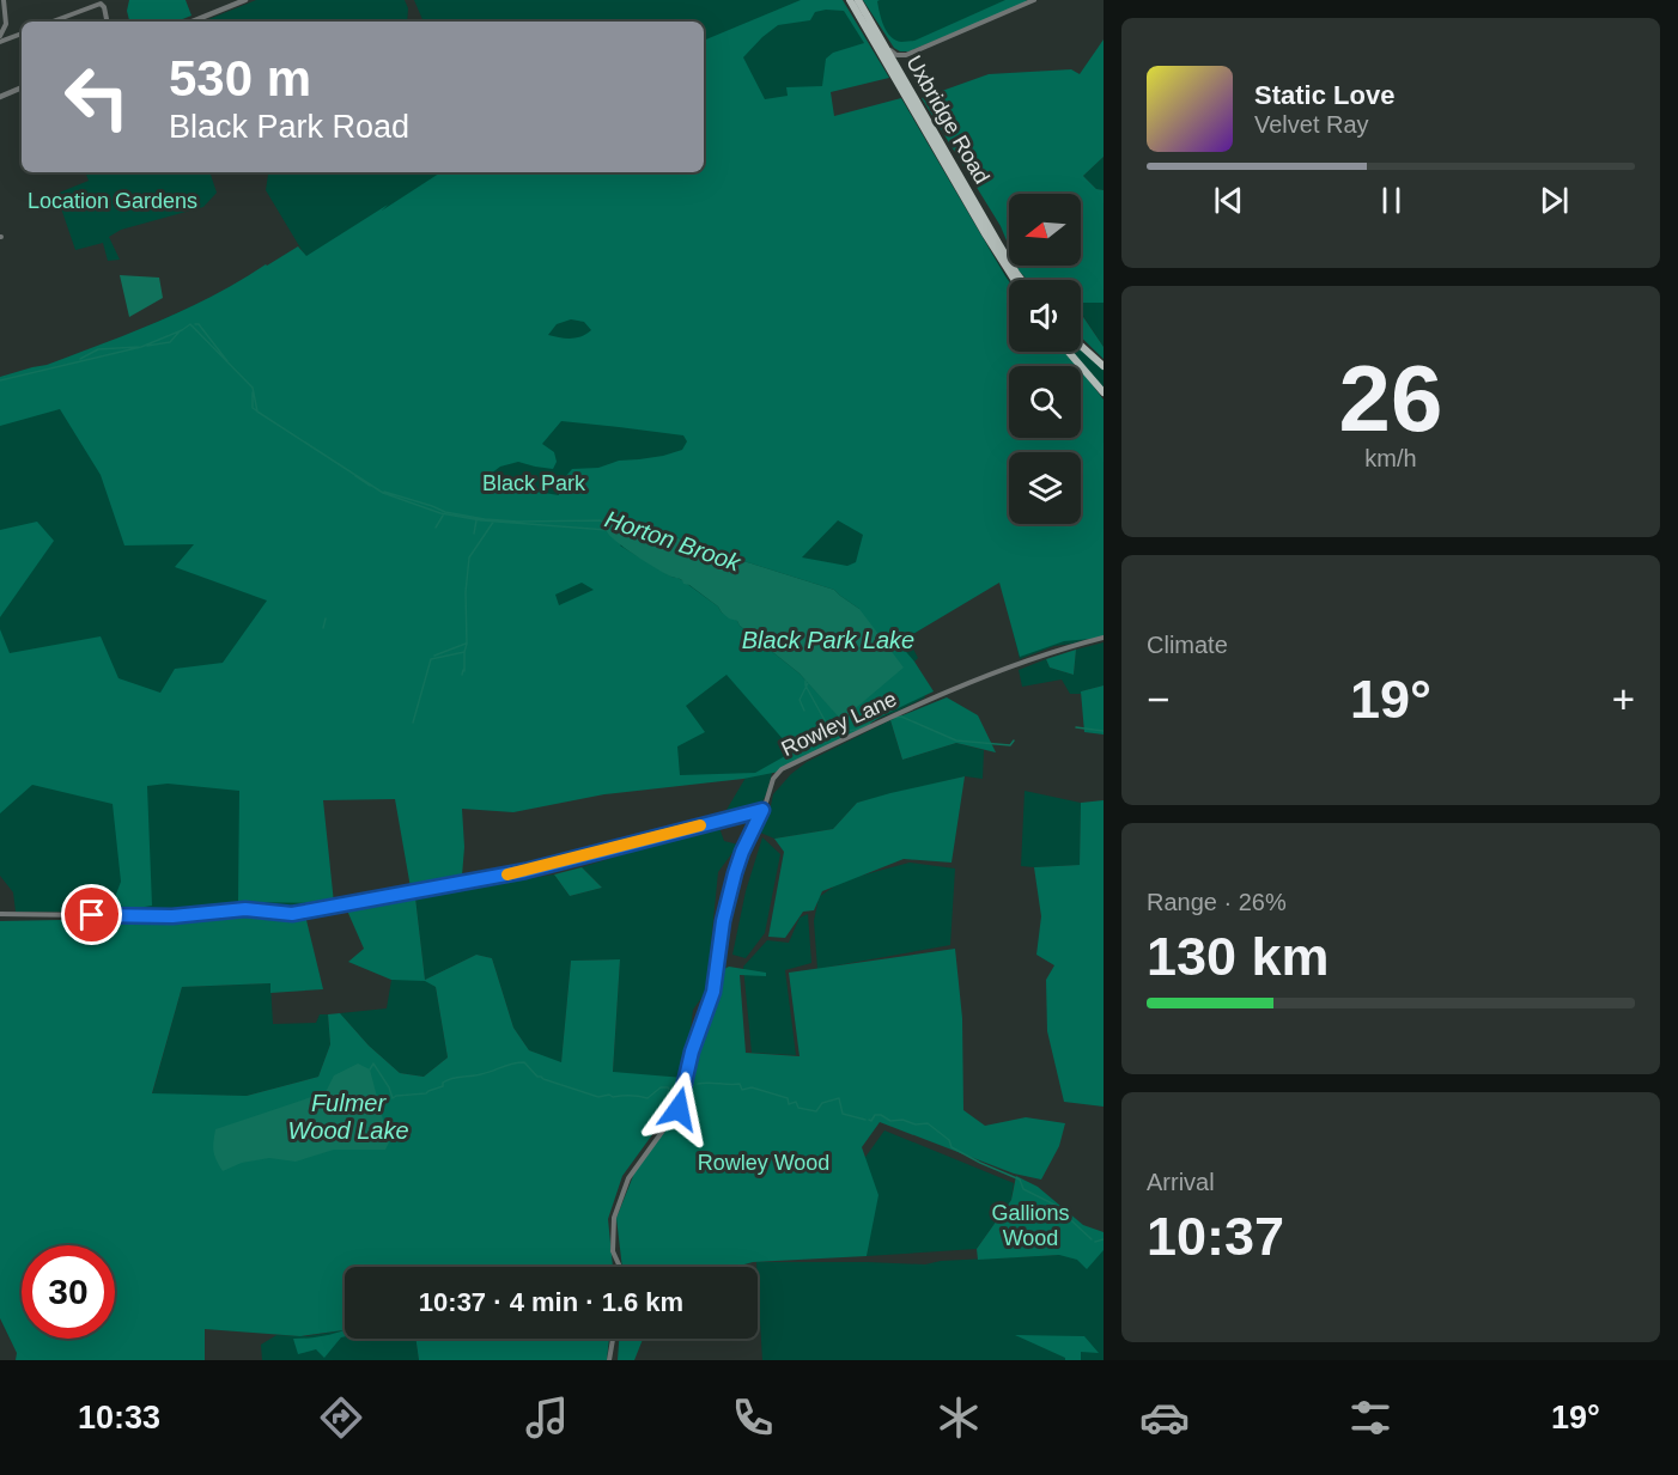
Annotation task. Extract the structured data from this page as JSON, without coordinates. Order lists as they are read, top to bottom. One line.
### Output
{"streets":{"main road":["Uxbridge Road"],"street":["Rowley Lane"]},"water":["Horton Brook","Black Park Lake","Fulmer Wood Lake"],"parks":["Location Gardens","Black Park","Rowley Wood","Gallions Wood"],"north":"left","page":{"turn":["530 m","Black Park Road"],"song":["Static Love","Velvet Ray"],"tile":[["26","km/h"],"Climate",["Range · 26%","130 km"],["Arrival","10:37"]],"heat":["−","19°","+"],"limit":"30","trip":"10:37 · 4 min · 1.6 km","tabs":["10:33","19°"]}}
